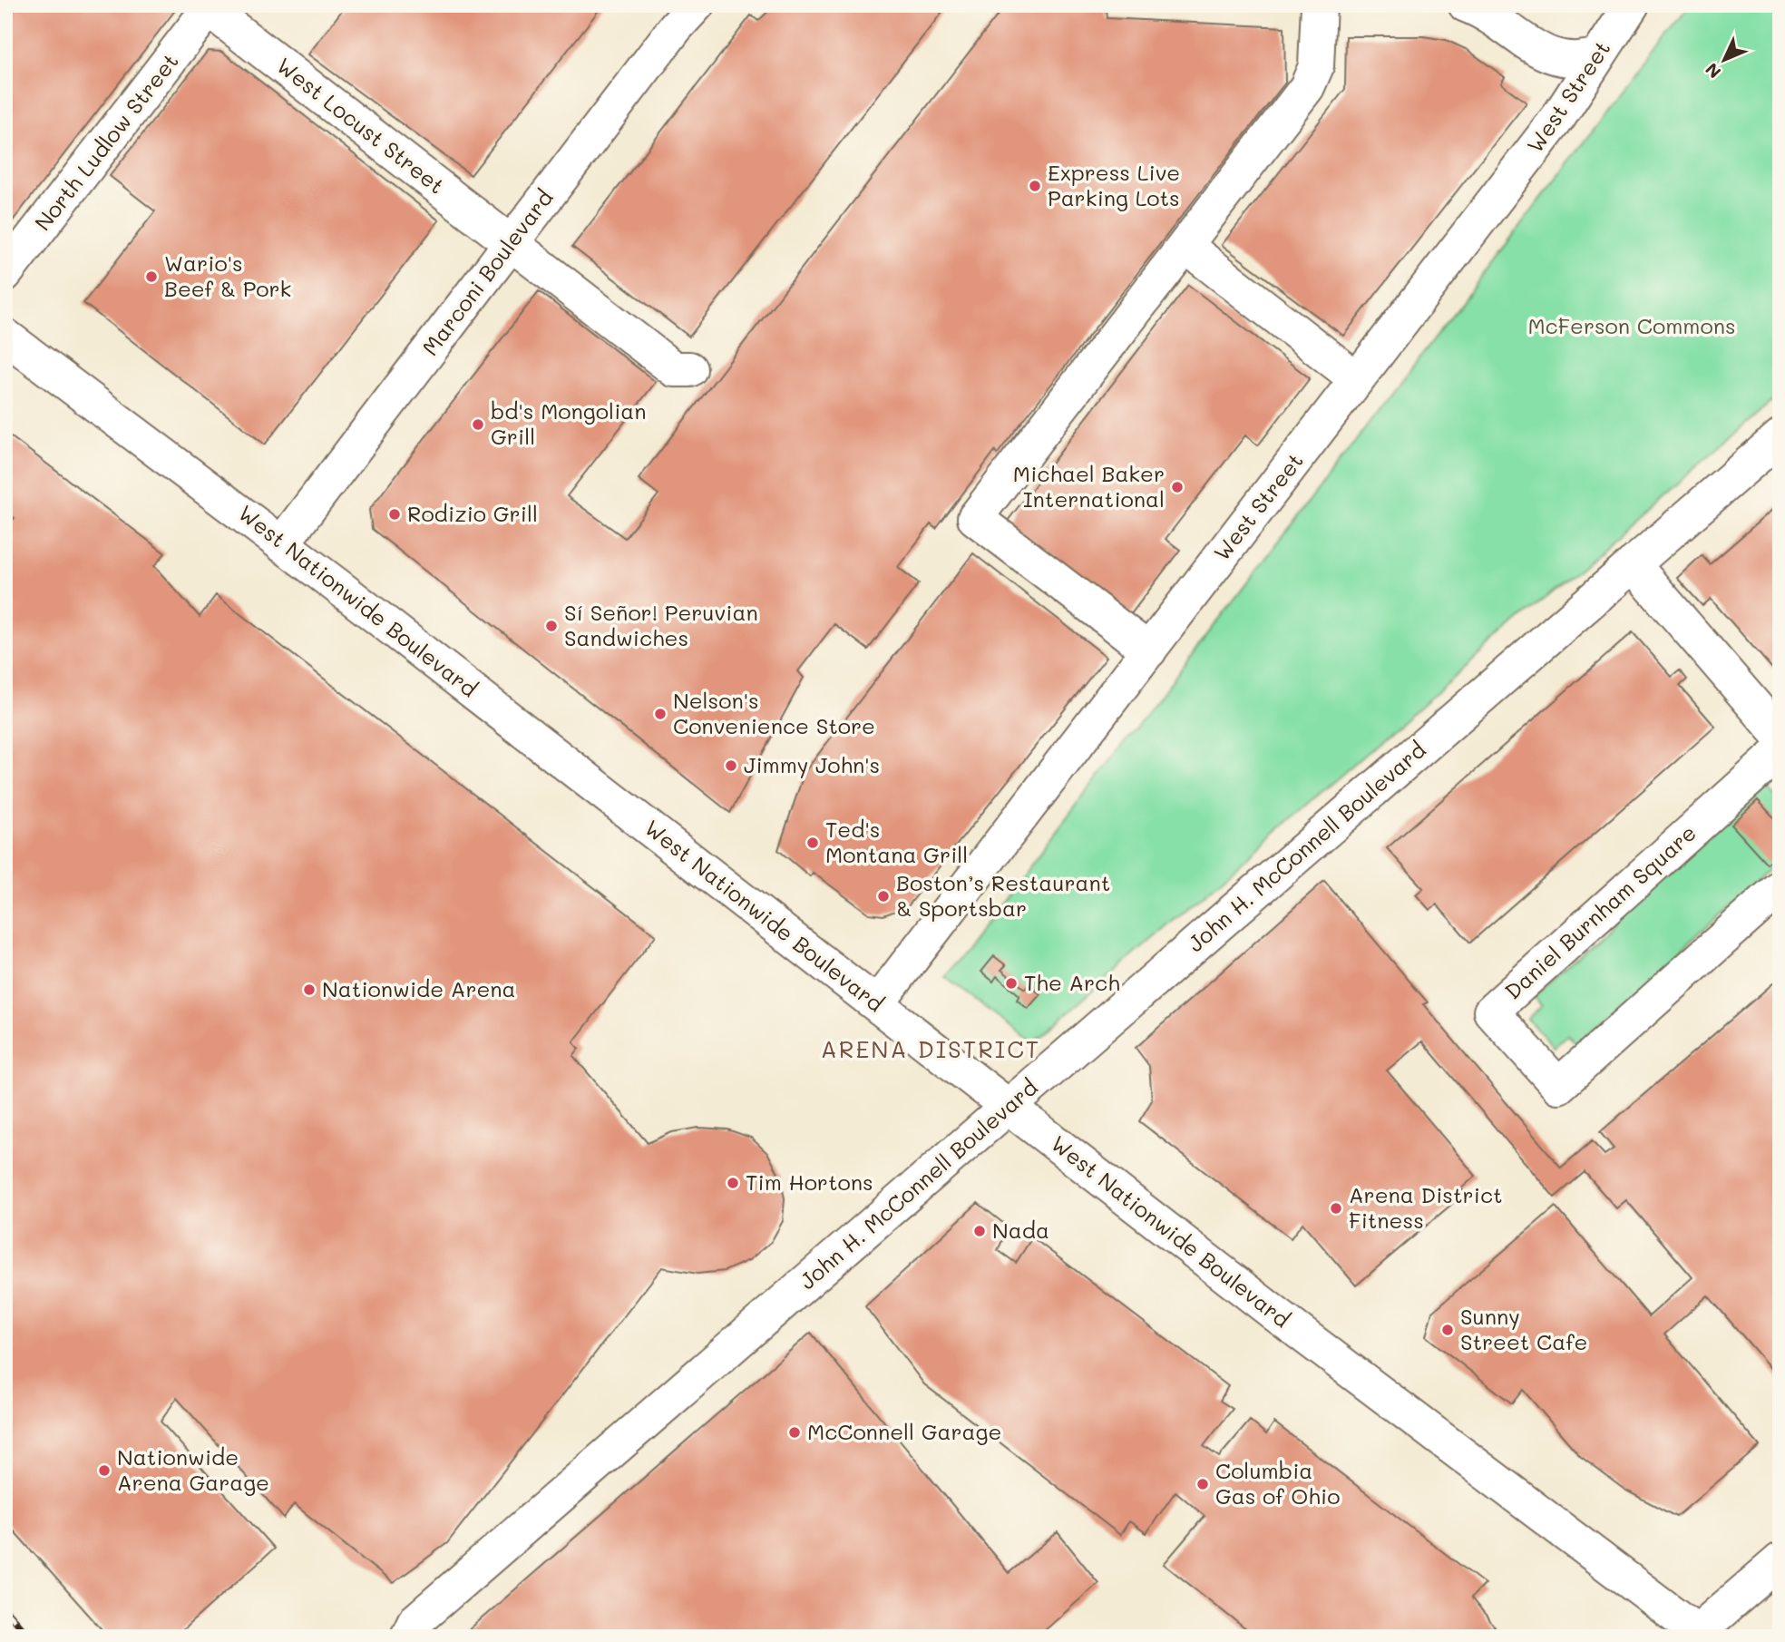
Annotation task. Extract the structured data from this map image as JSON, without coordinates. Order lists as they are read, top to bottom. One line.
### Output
{"streets":{"street":["West Street","West Locust Street","North Ludlow Street","Marconi Boulevard","West Nationwide Boulevard","John H. McConnell Boulevard","Daniel Burnham Square"]},"crossings":[["West Street","West Nationwide Boulevard"],["West Locust Street","North Ludlow Street"],["West Locust Street","Marconi Boulevard"],["Marconi Boulevard","West Nationwide Boulevard"],["West Nationwide Boulevard","John H. McConnell Boulevard"]],"districts":["ARENA DISTRICT"],"parks":["McFerson Commons"],"places":["Express Live Parking Lots","Wario's Beef & Pork","bd's Mongolian Grill","Michael Baker International","Rodizio Grill","Sí Señor! Peruvian Sandwiches","Nelson's Convenience Store","Jimmy John's","Ted's Montana Grill","Boston’s Restaurant & Sportsbar","The Arch","Nationwide Arena","Tim Hortons","Arena District Fitness","Nada","Sunny Street Cafe","McConnell Garage","Nationwide Arena Garage","Columbia Gas of Ohio"],"north":"bottom left"}
